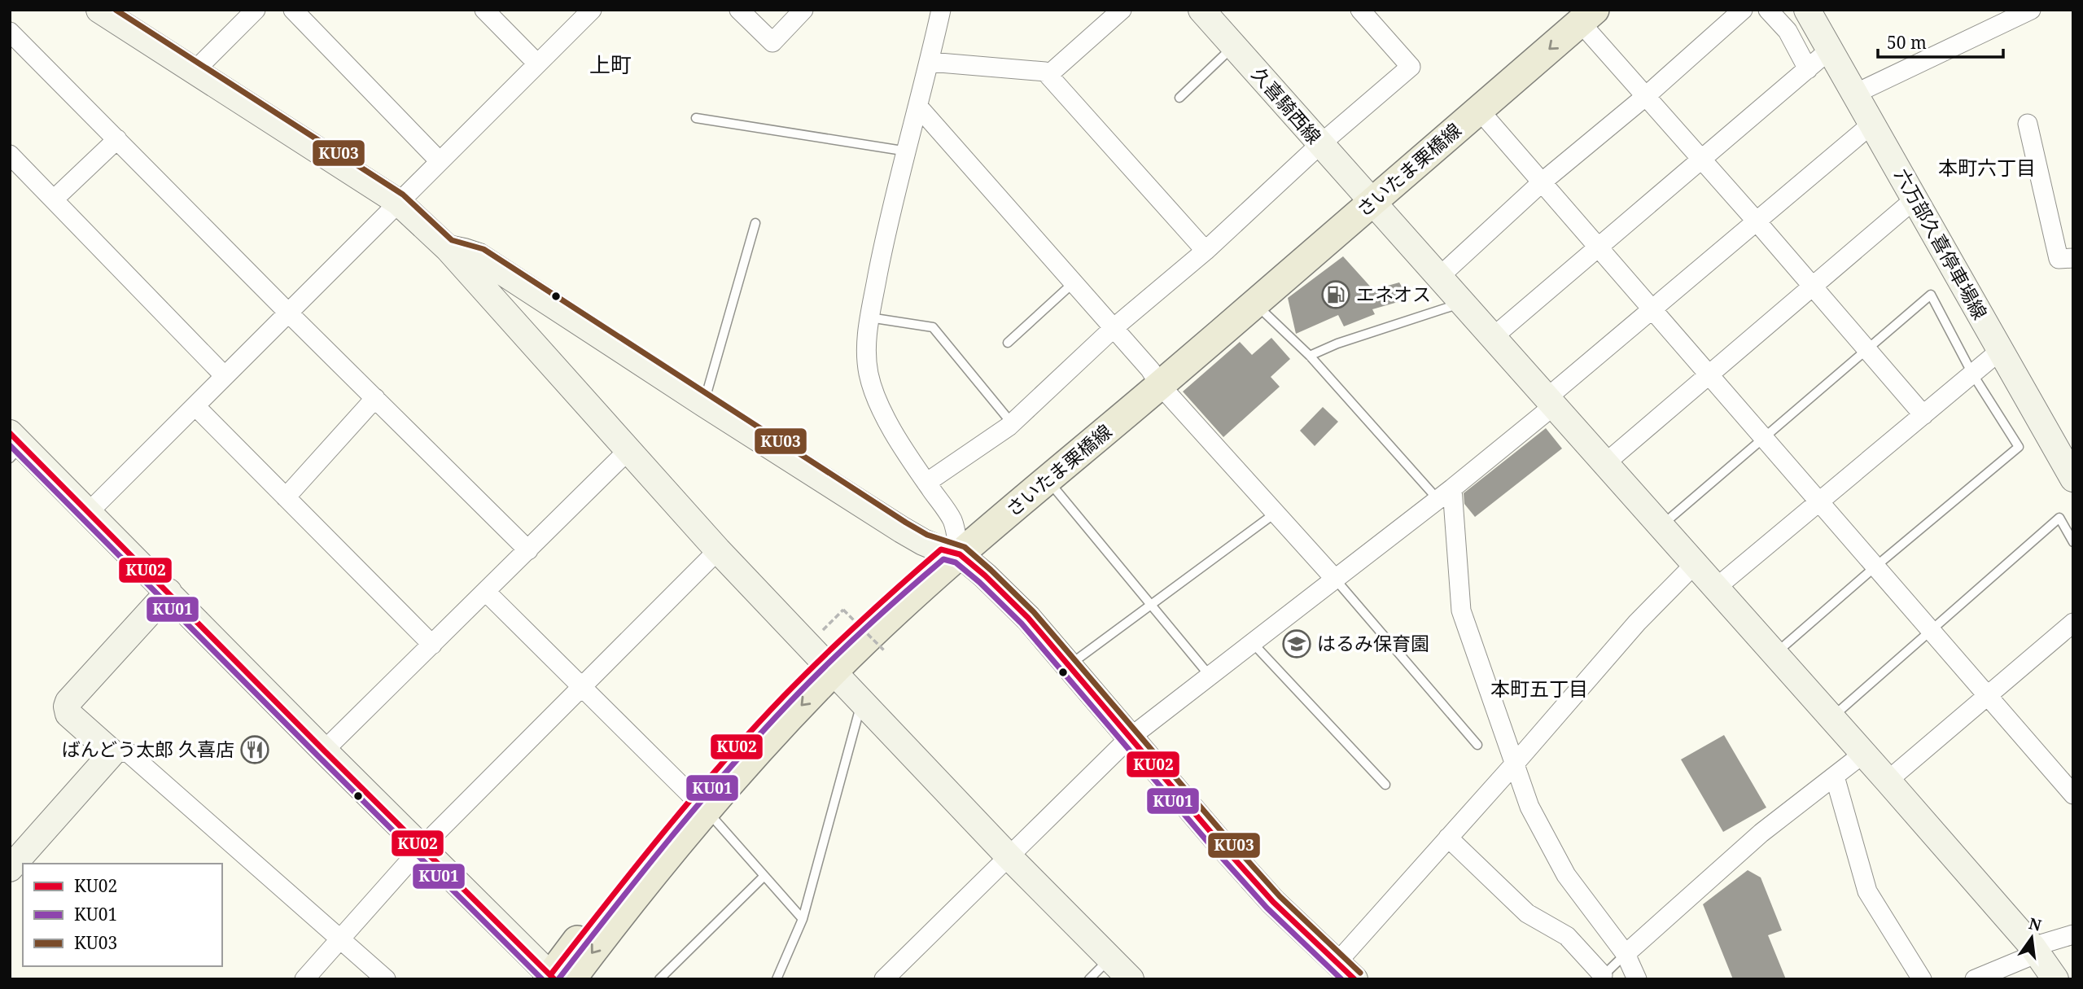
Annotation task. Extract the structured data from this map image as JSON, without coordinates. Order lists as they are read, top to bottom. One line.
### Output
{"streets":{"main road":["さいたま栗橋線"],"street":["久喜騎西線","六万部久喜停車場線"]},"crossings":[["久喜騎西線","さいたま栗橋線"]],"districts":["上町","本町六丁目","本町五丁目"],"places":{"fuel station":["エネオス"],"school or university":["はるみ保育園"],"restaurant":["ばんどう太郎 久喜店"]},"lines":["transit line KU03","transit line KU02","transit line KU01"],"legend":["KU02","KU01","KU03"],"scale_bar":"50 m","north":"top"}
